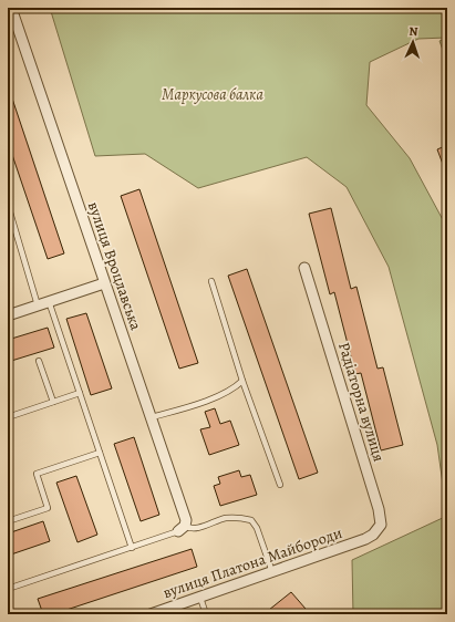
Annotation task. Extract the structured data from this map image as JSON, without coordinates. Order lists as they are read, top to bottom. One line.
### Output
{"streets":{"street":["вулиця Вроцлавська","Радіаторна вулиця","вулиця Платона Майбороди"]},"crossings":[["Радіаторна вулиця","вулиця Платона Майбороди"]],"parks":["Маркусова балка"],"north":"top"}
